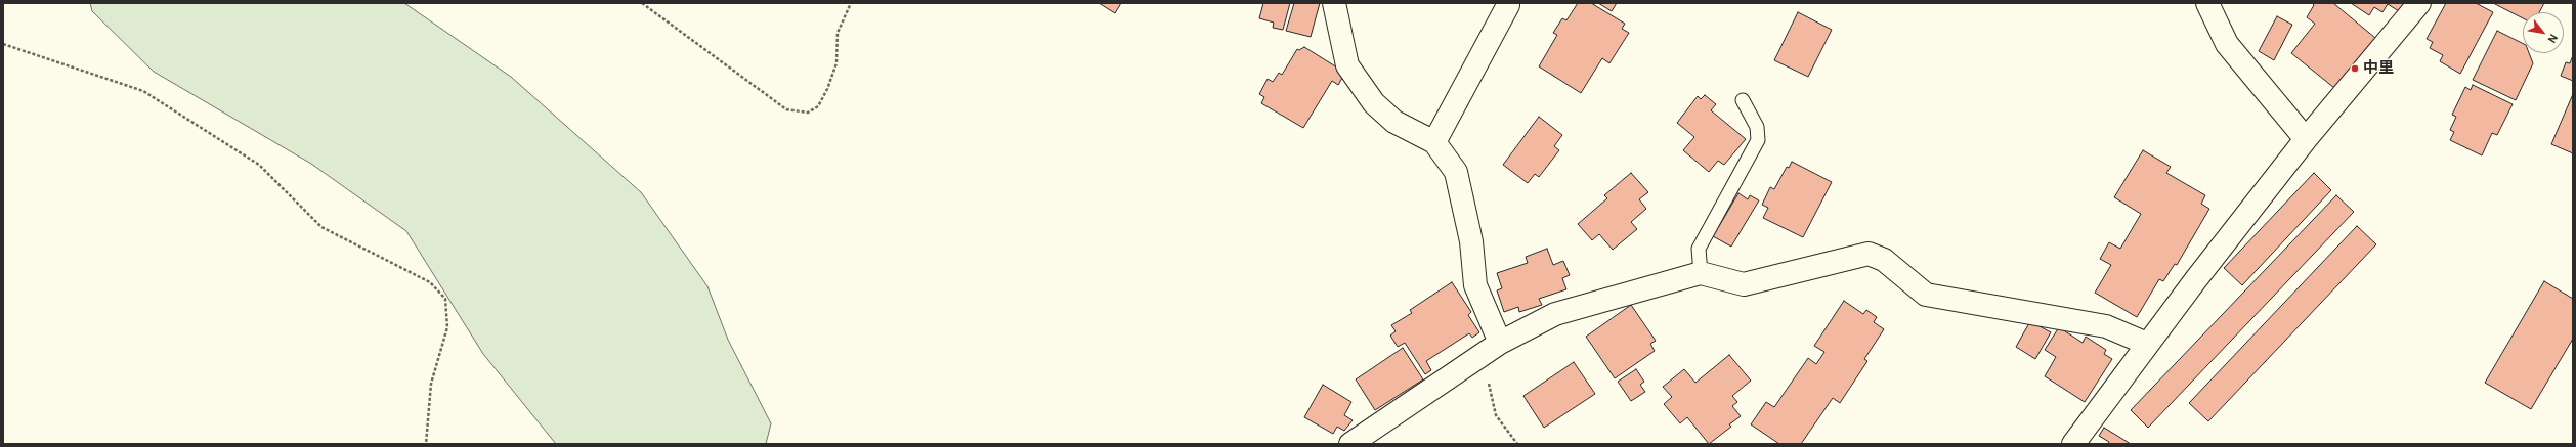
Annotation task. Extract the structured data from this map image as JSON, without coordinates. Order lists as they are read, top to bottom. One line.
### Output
{"places":["中里"],"north":"bottom right"}
